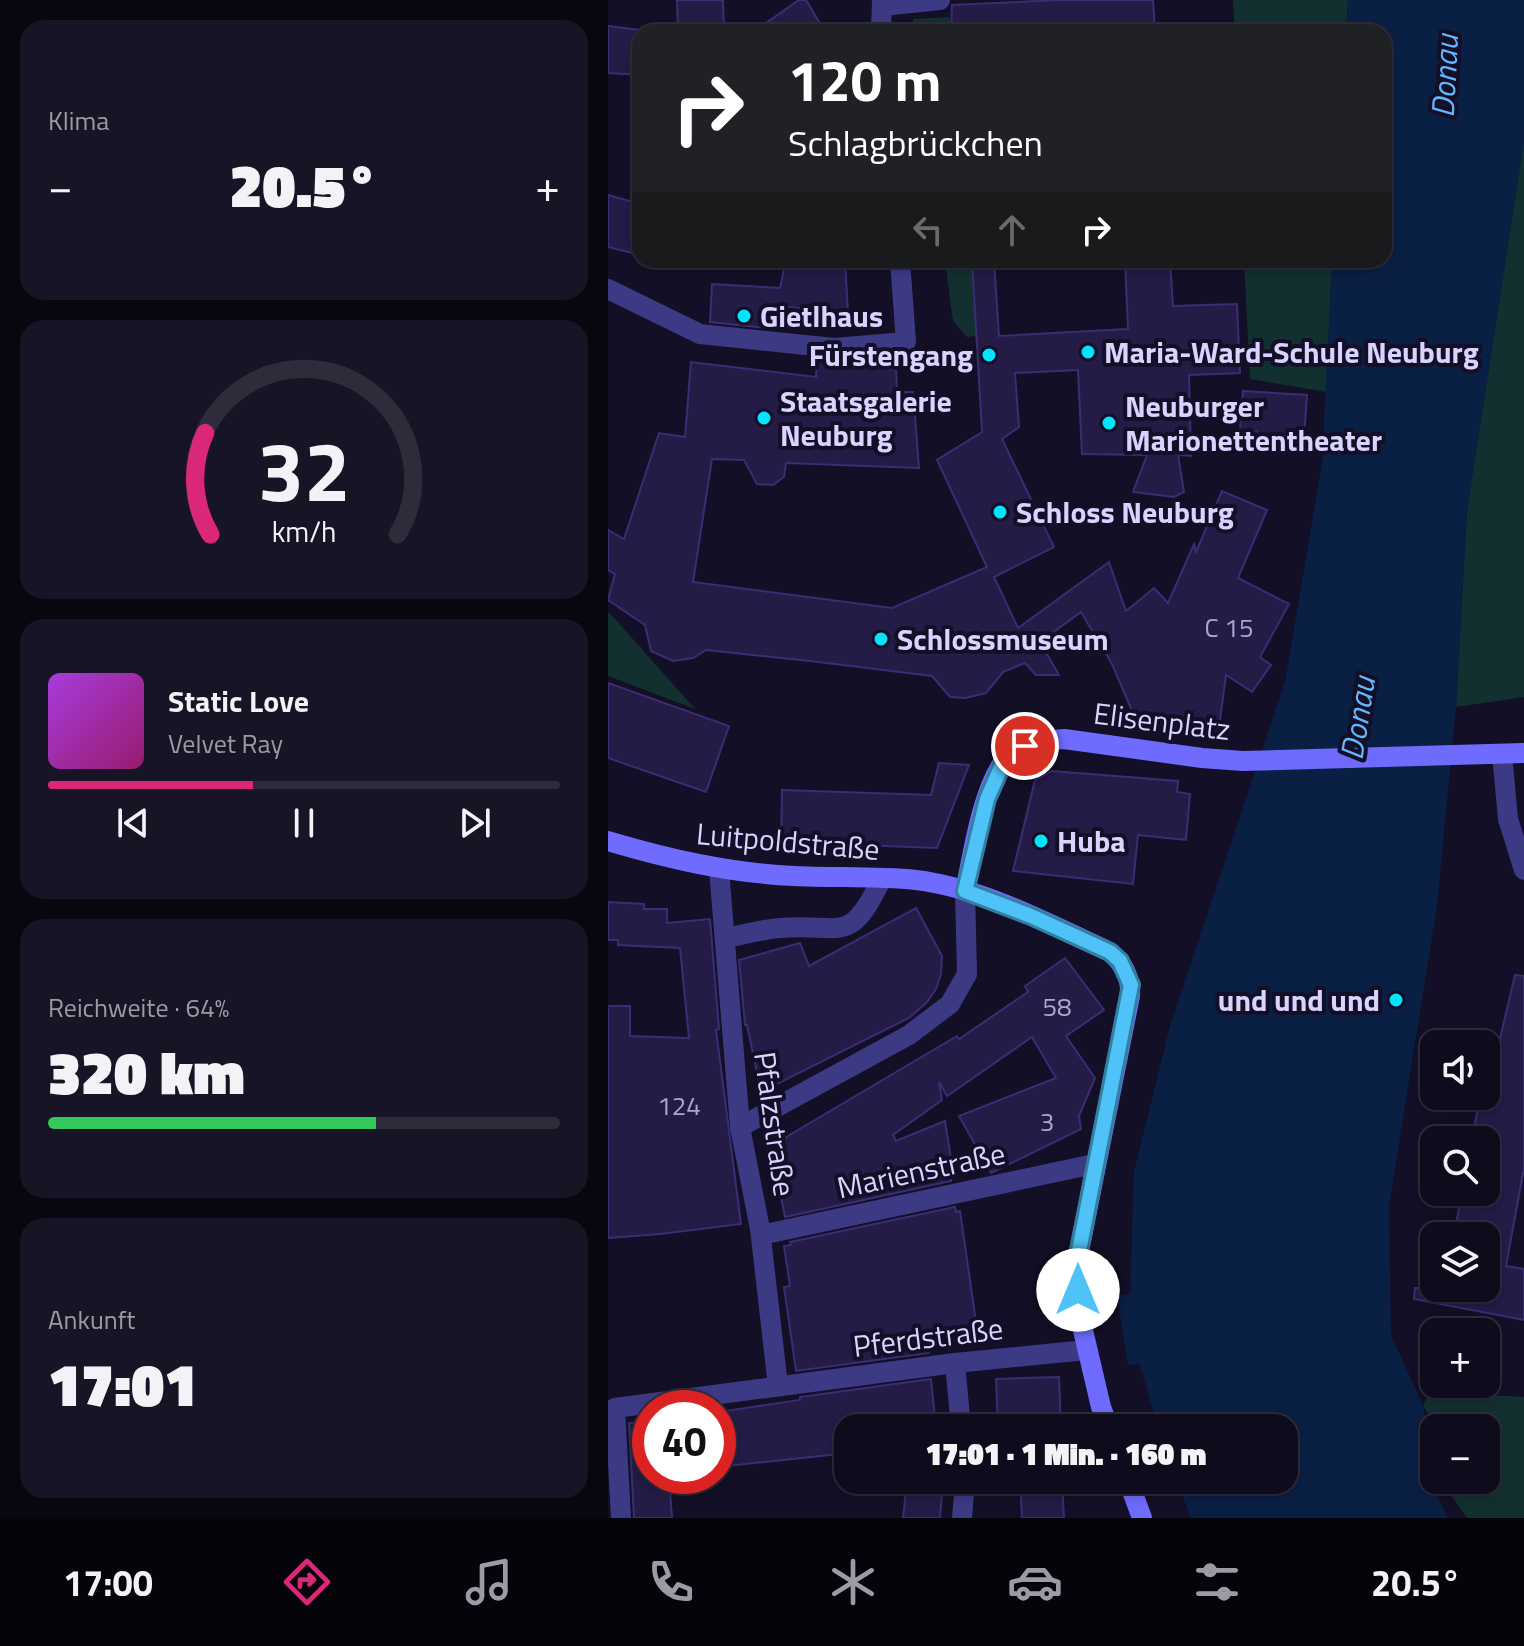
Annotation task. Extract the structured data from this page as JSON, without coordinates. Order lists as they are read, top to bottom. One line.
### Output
{"streets":{"main road":["Elisenplatz","Luitpoldstraße"],"street":["Pfalzstraße","Marienstraße","Pferdstraße"]},"crossings":[["Elisenplatz","Luitpoldstraße"],["Luitpoldstraße","Pfalzstraße"],["Luitpoldstraße","Marienstraße"],["Luitpoldstraße","Pferdstraße"],["Pfalzstraße","Marienstraße"],["Pfalzstraße","Pferdstraße"]],"water":["Donau"],"places":["Gietlhaus","Maria-Ward-Schule Neuburg","Fürstengang","Staatsgalerie Neuburg","Neuburger Marionettentheater","Schloss Neuburg","Schlossmuseum","Huba","und und und"],"house_numbers":["C 15","58","124","3"],"page":{"tile":["Klima",["Reichweite · 64%","320 km"],["Ankunft","17:01"]],"turn":["120 m","Schlagbrückchen"],"heat":["−","20.5°","+"],"song":["Static Love","Velvet Ray"],"map_buttons":["+","−"],"limit":"40","trip":"17:01 · 1 Min. · 160 m","tabs":["17:00","20.5°"],"gauge":["32","km/h"]}}
